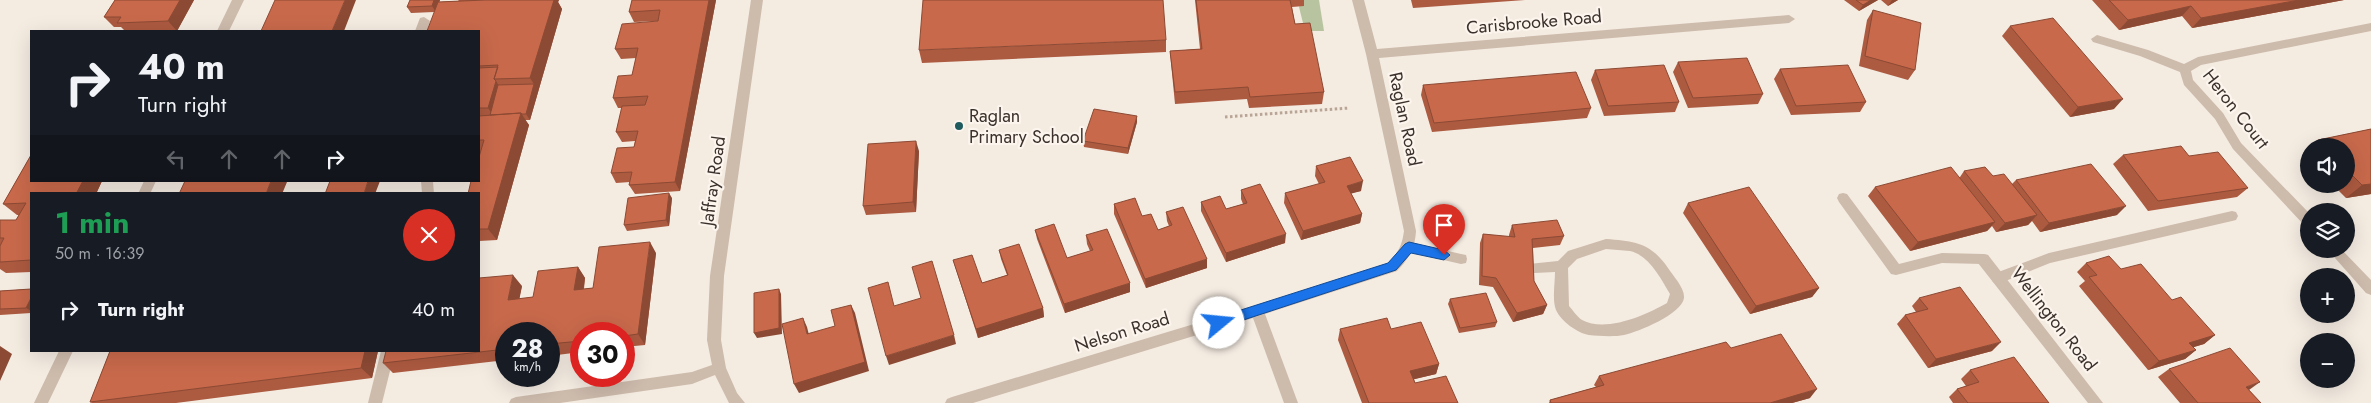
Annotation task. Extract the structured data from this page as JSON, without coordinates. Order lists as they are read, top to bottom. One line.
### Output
{"streets":{"street":["Carisbrooke Road","Heron Court","Raglan Road","Jaffray Road","Wellington Road","Nelson Road"]},"crossings":[["Carisbrooke Road","Raglan Road"],["Raglan Road","Nelson Road"]],"places":["Raglan Primary School"],"page":{"turn":["40 m","Turn right"],"map_buttons":["+","−"],"heading":["1 min","50 m · 16:39"],"list":[{"name":"Turn right","value":"40 m"}],"speed":"28 km/h","limit":"30"}}
